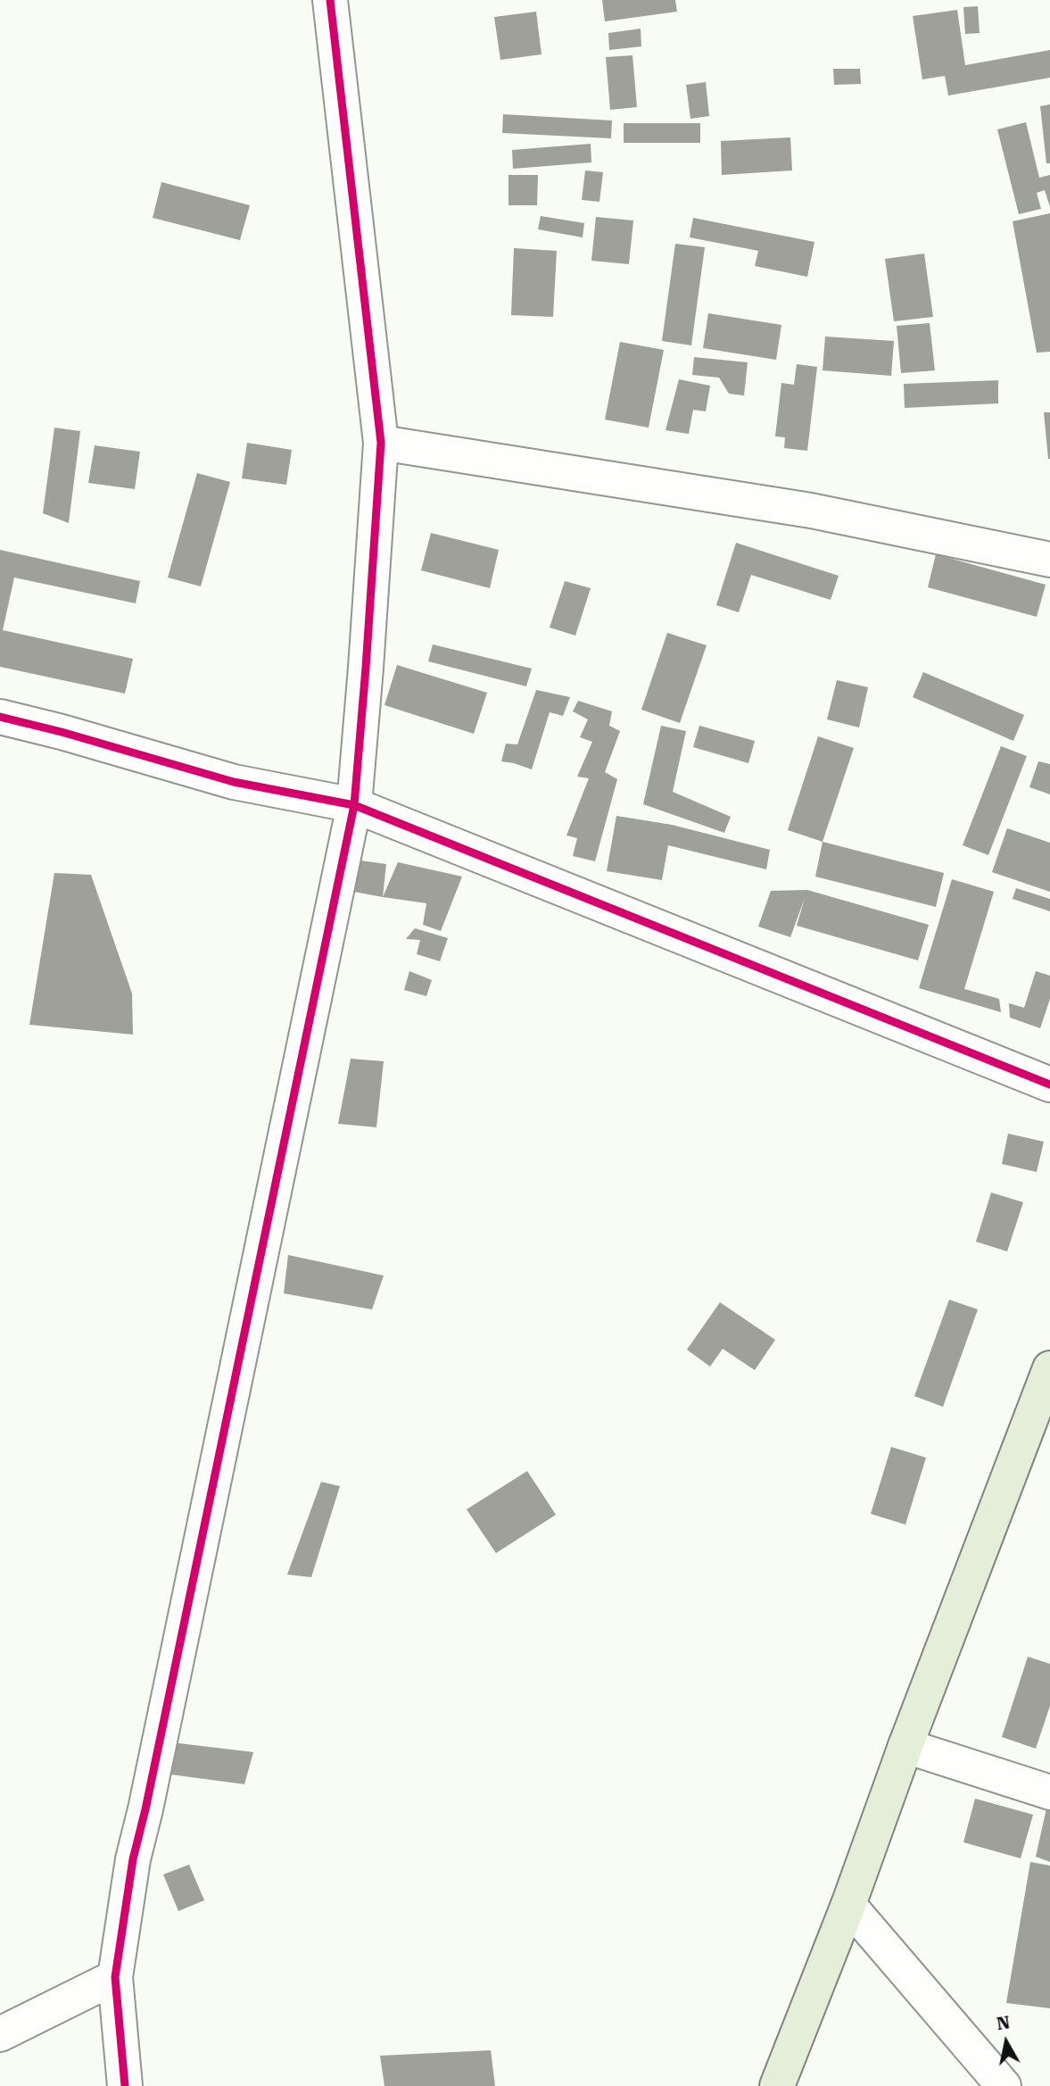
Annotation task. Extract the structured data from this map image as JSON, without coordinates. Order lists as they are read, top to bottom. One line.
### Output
{"north":"top"}
